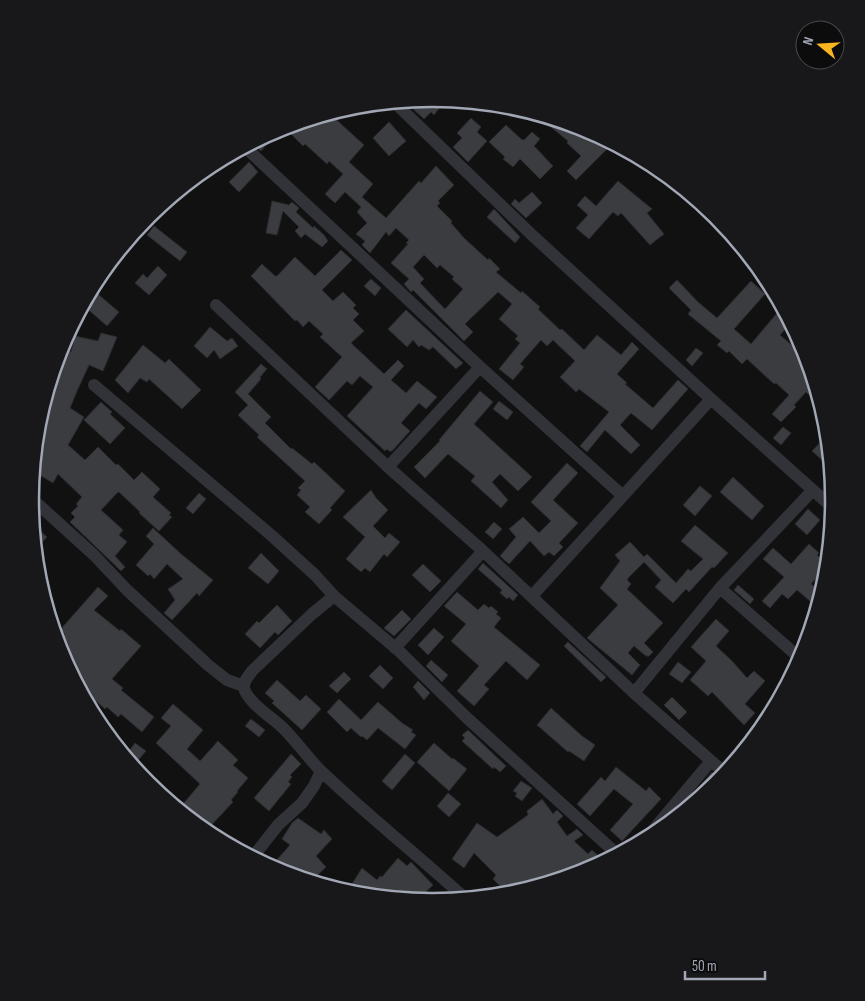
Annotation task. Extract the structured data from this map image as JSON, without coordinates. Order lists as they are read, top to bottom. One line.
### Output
{"scale_bar":"50 m","north":"left"}
